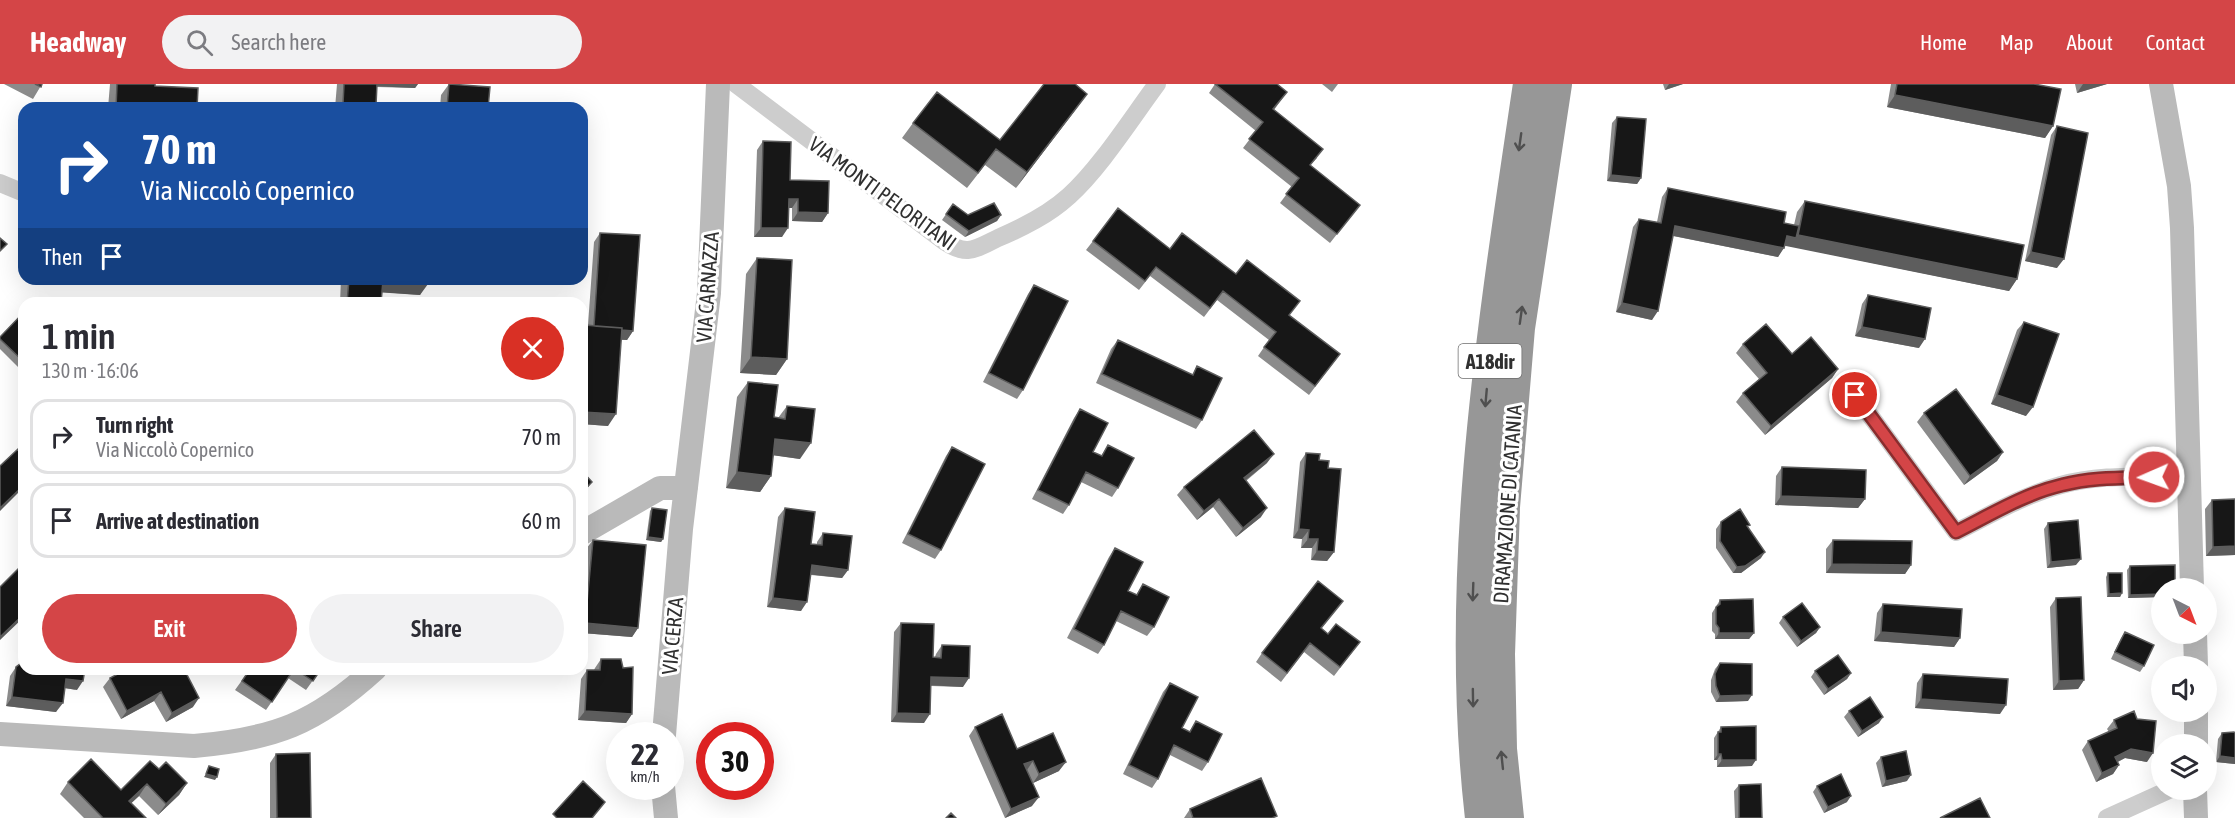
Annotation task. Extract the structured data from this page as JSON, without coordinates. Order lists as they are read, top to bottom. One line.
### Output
{"streets":{"highway":["A18dir","DIRAMAZIONE DI CATANIA"],"main road":["VIA CARNAZZA","VIA CERZA"],"street":["VIA MONTI PELORITANI"]},"crossings":[["VIA CARNAZZA","VIA CERZA"]],"north":"bottom right","page":{"header":"Headway","search":"Search here","nav":["Home","Map","About","Contact"],"turn":["70 m","Via Niccolò Copernico"],"then":"Then","heading":["1 min","130 m · 16:06"],"list":[{"name":"Turn right","note":"Via Niccolò Copernico","value":"70 m"},{"name":"Arrive at destination","value":"60 m"}],"buttons":["Exit","Share"],"speed":"22 km/h","limit":"30"}}
